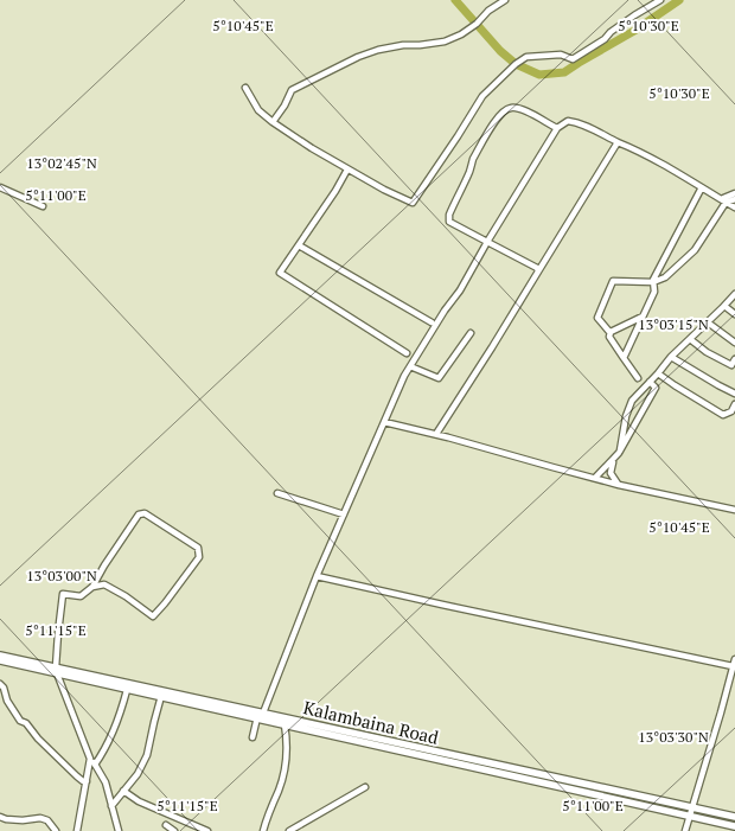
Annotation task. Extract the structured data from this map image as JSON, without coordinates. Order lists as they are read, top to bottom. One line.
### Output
{"streets":{"main road":["Kalambaina Road"]},"coordinates":["5°10'45\"E","5°10'30\"E","13°02'45\"N","5°11'00\"E","13°03'15\"N","13°03'00\"N","5°11'15\"E","13°03'30\"N"]}
